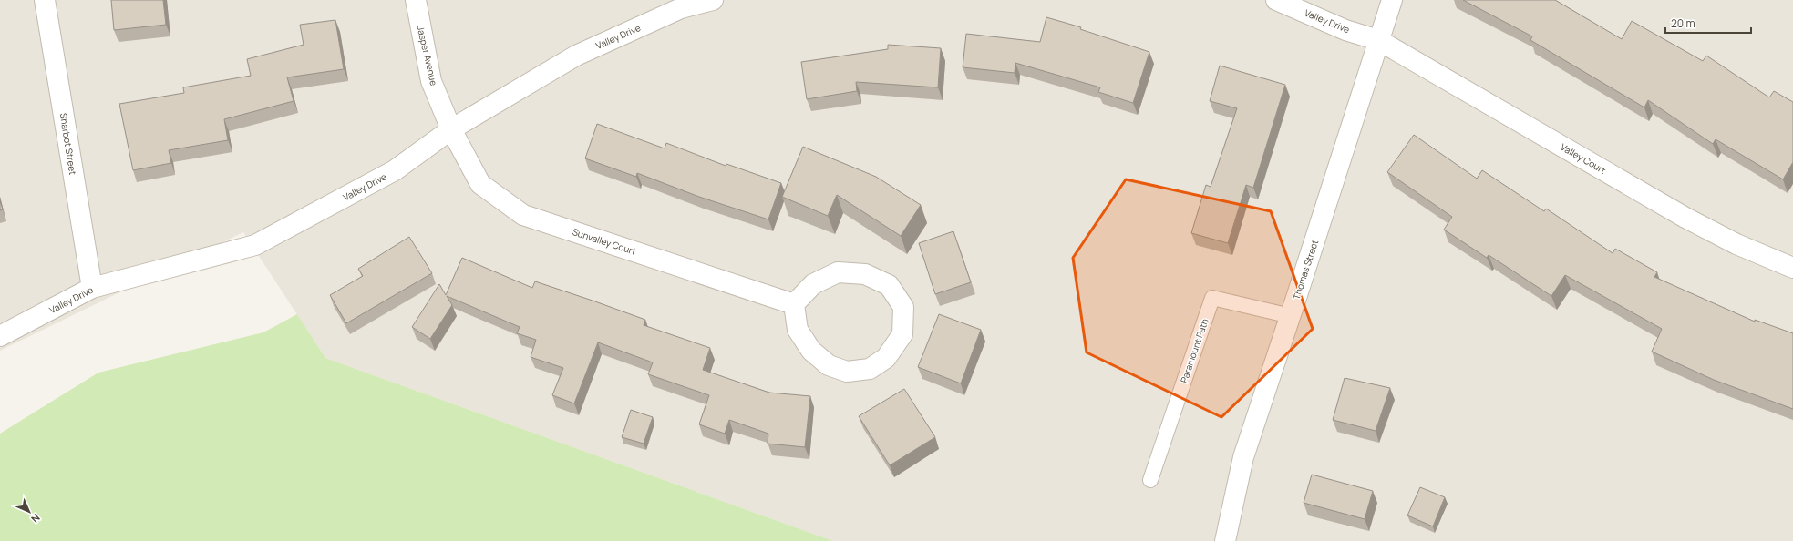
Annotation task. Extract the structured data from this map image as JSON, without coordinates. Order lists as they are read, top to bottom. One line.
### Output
{"streets":{"street":["Valley Drive","Jasper Avenue","Sharbot Street","Valley Court","Sunvalley Court","Thomas Street"],"lane":["Paramount Path"]},"crossings":[["Valley Drive","Jasper Avenue"],["Valley Drive","Sharbot Street"],["Valley Drive","Valley Court"],["Valley Drive","Sunvalley Court"],["Valley Drive","Thomas Street"],["Jasper Avenue","Sunvalley Court"],["Valley Court","Thomas Street"],["Thomas Street","Paramount Path"]],"scale_bar":"20 m","north":"bottom right"}
